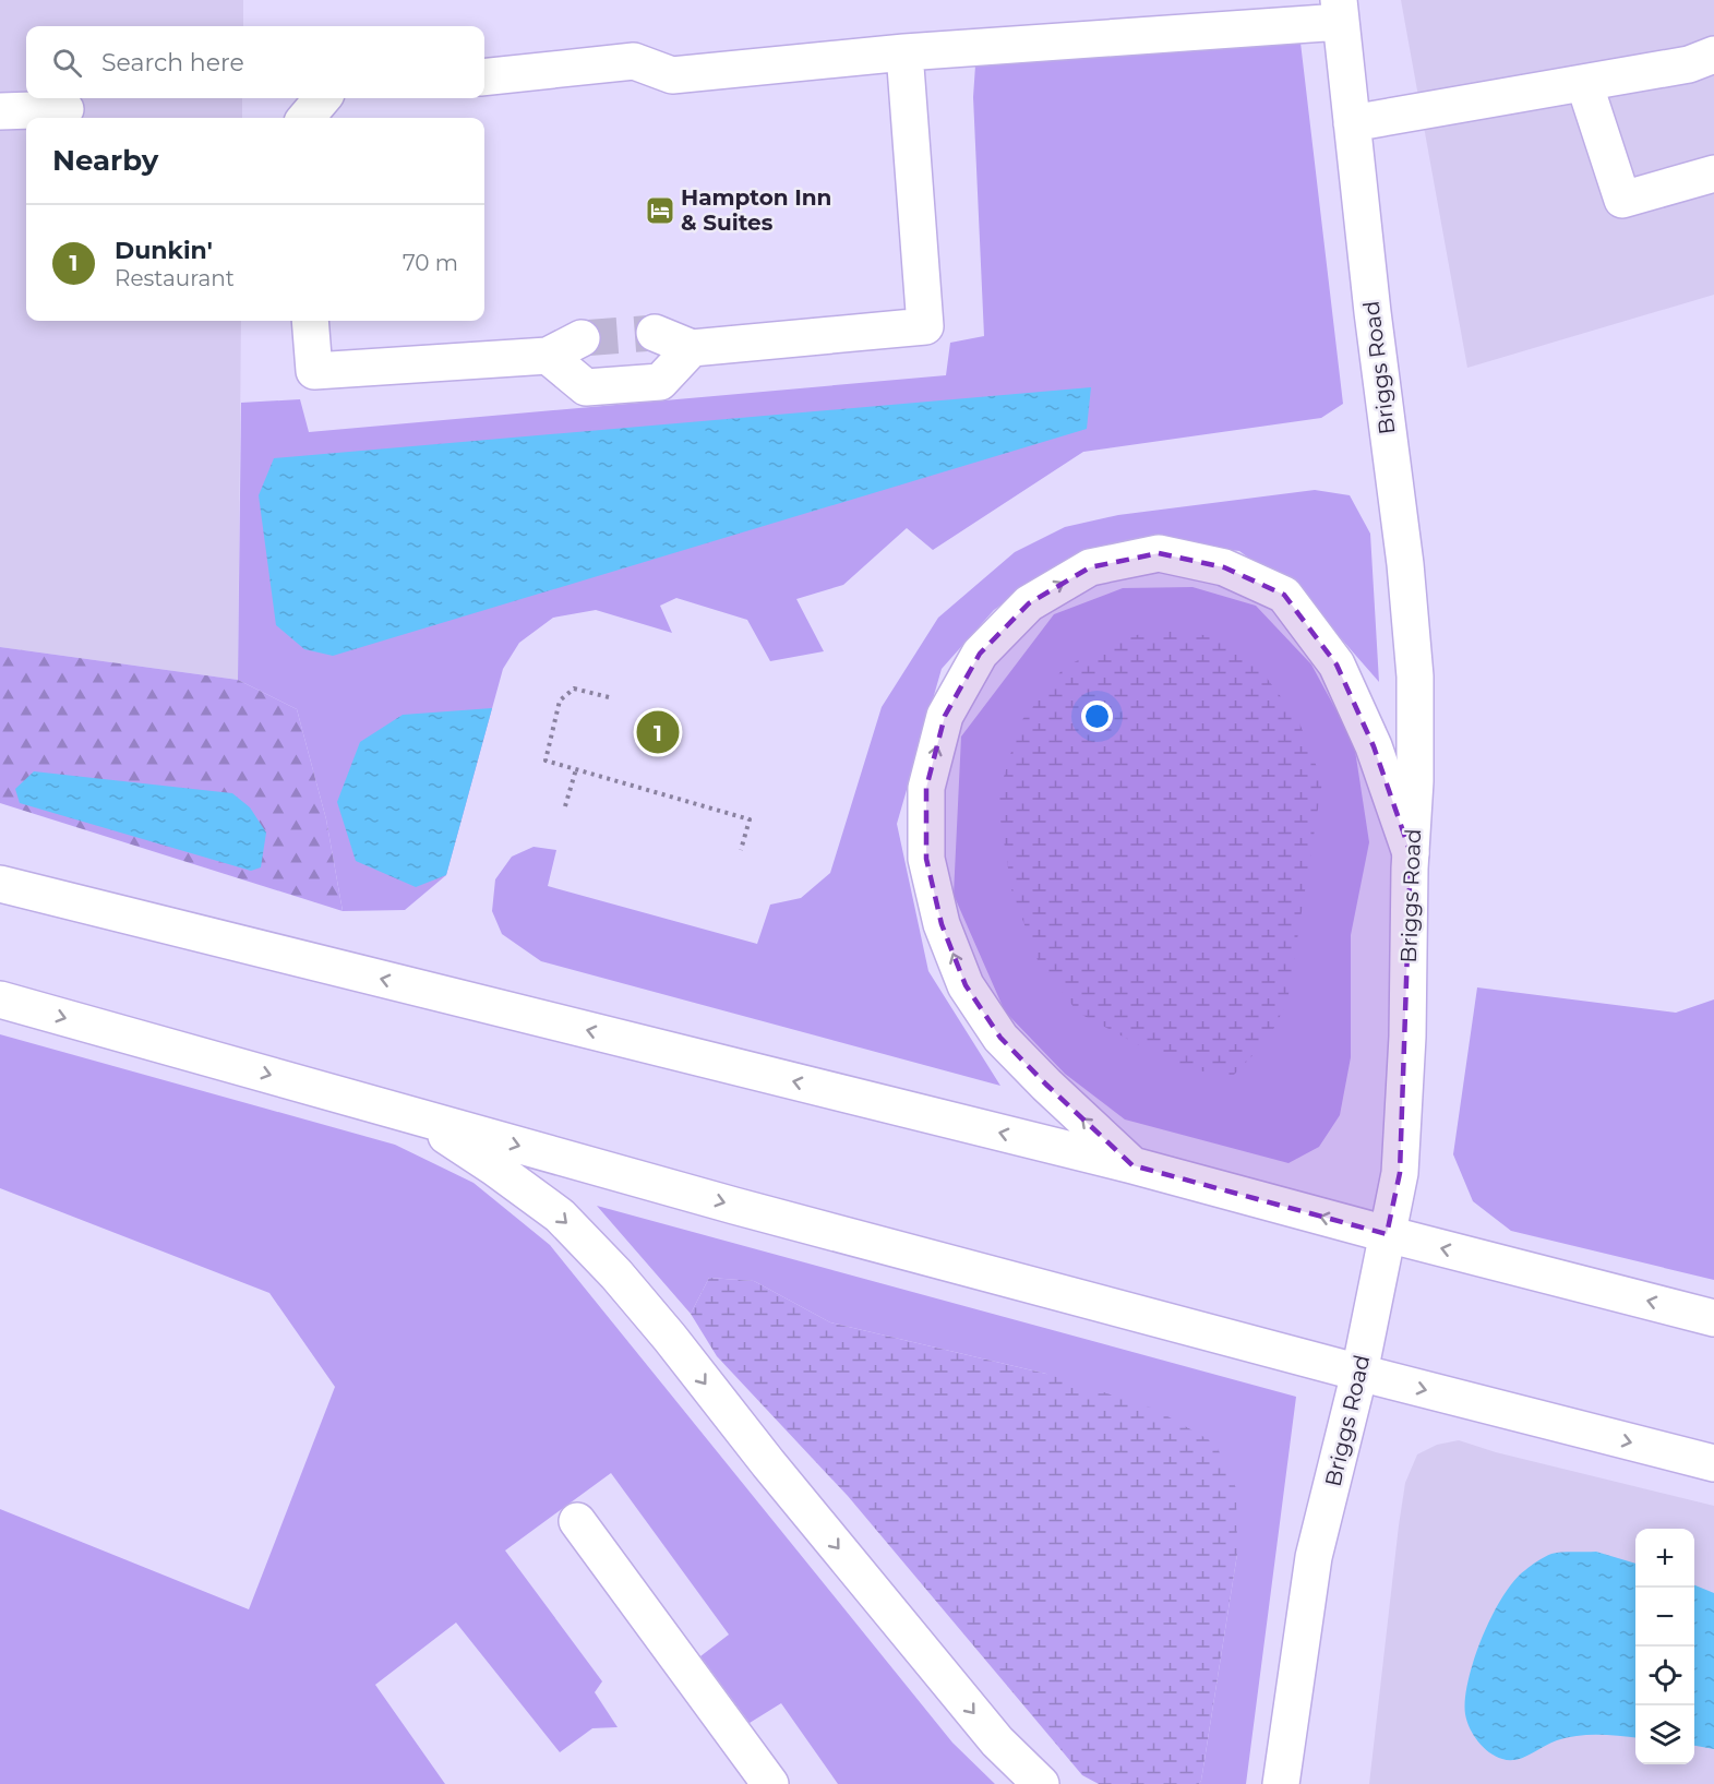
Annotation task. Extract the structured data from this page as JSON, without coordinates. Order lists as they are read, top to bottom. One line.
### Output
{"streets":{"main road":["Briggs Road"]},"places":{"hotel":["Hampton Inn & Suites"]},"page":{"search":"Search here","heading":"Nearby","list":[{"mark":"1","name":"Dunkin'","note":"Restaurant","value":"70 m"}],"pins":"1","map_buttons":["+","−"]}}
